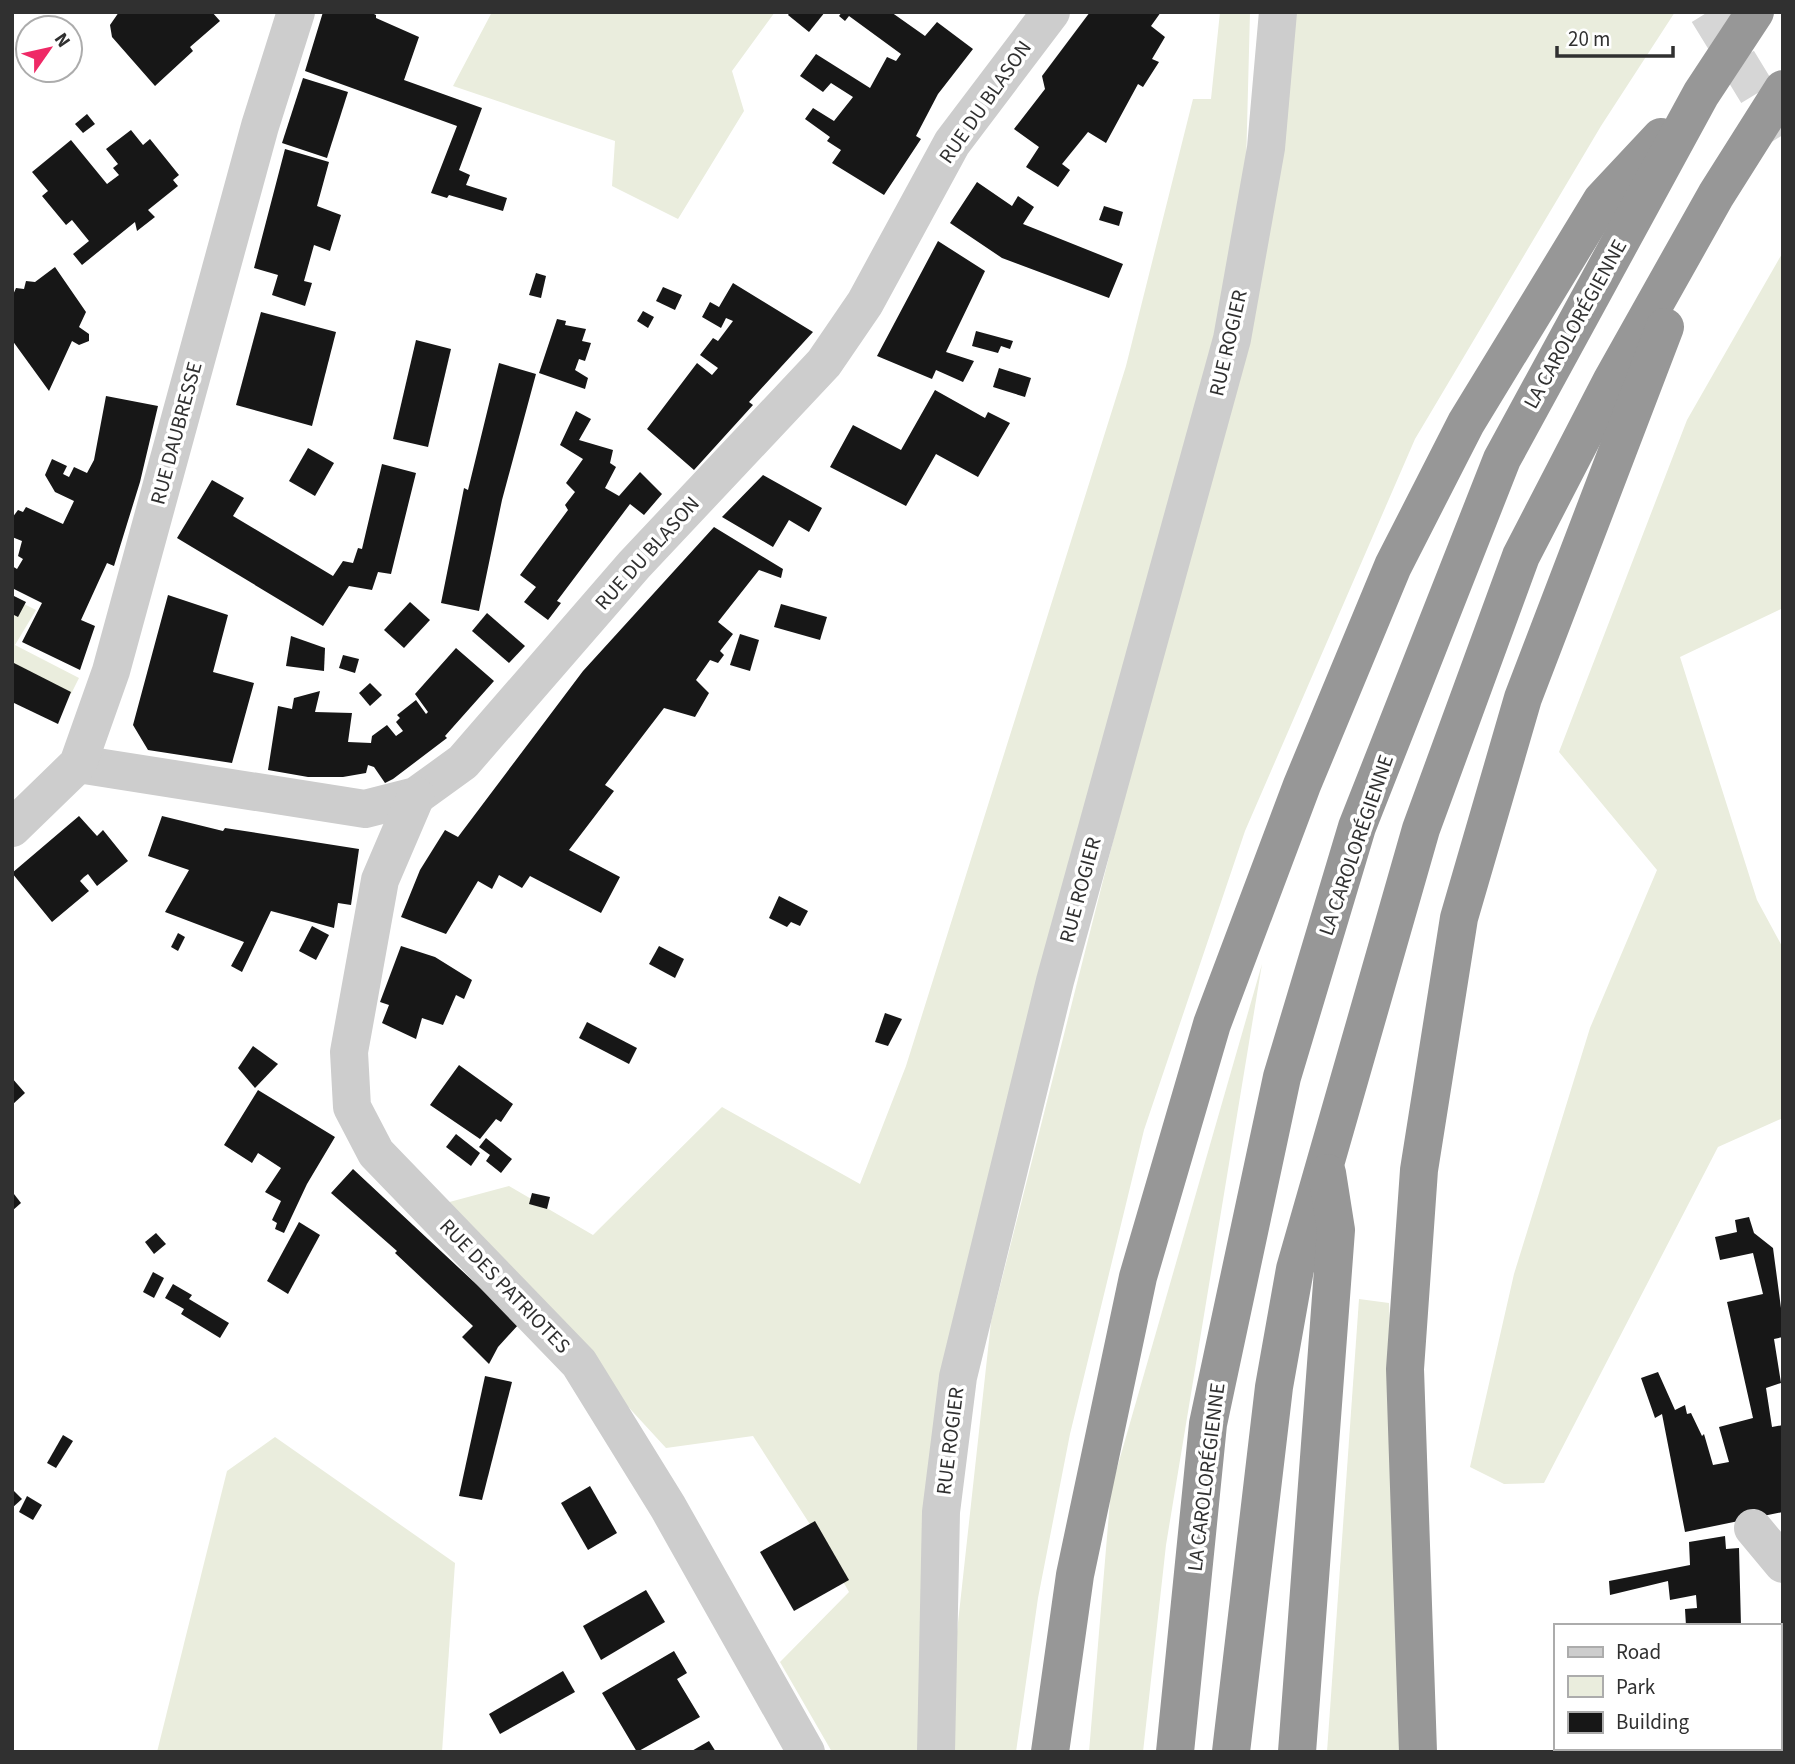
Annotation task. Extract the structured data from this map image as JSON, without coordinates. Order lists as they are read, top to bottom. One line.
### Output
{"streets":{"highway":["LA CAROLORÉGIENNE"],"street":["RUE DU BLASON","RUE ROGIER","RUE DAUBRESSE","RUE DES PATRIOTES"]},"crossings":[["RUE DU BLASON","RUE DAUBRESSE"],["RUE DU BLASON","RUE DES PATRIOTES"]],"legend":["Road","Park","Building"],"scale_bar":"20 m","north":"top right"}
